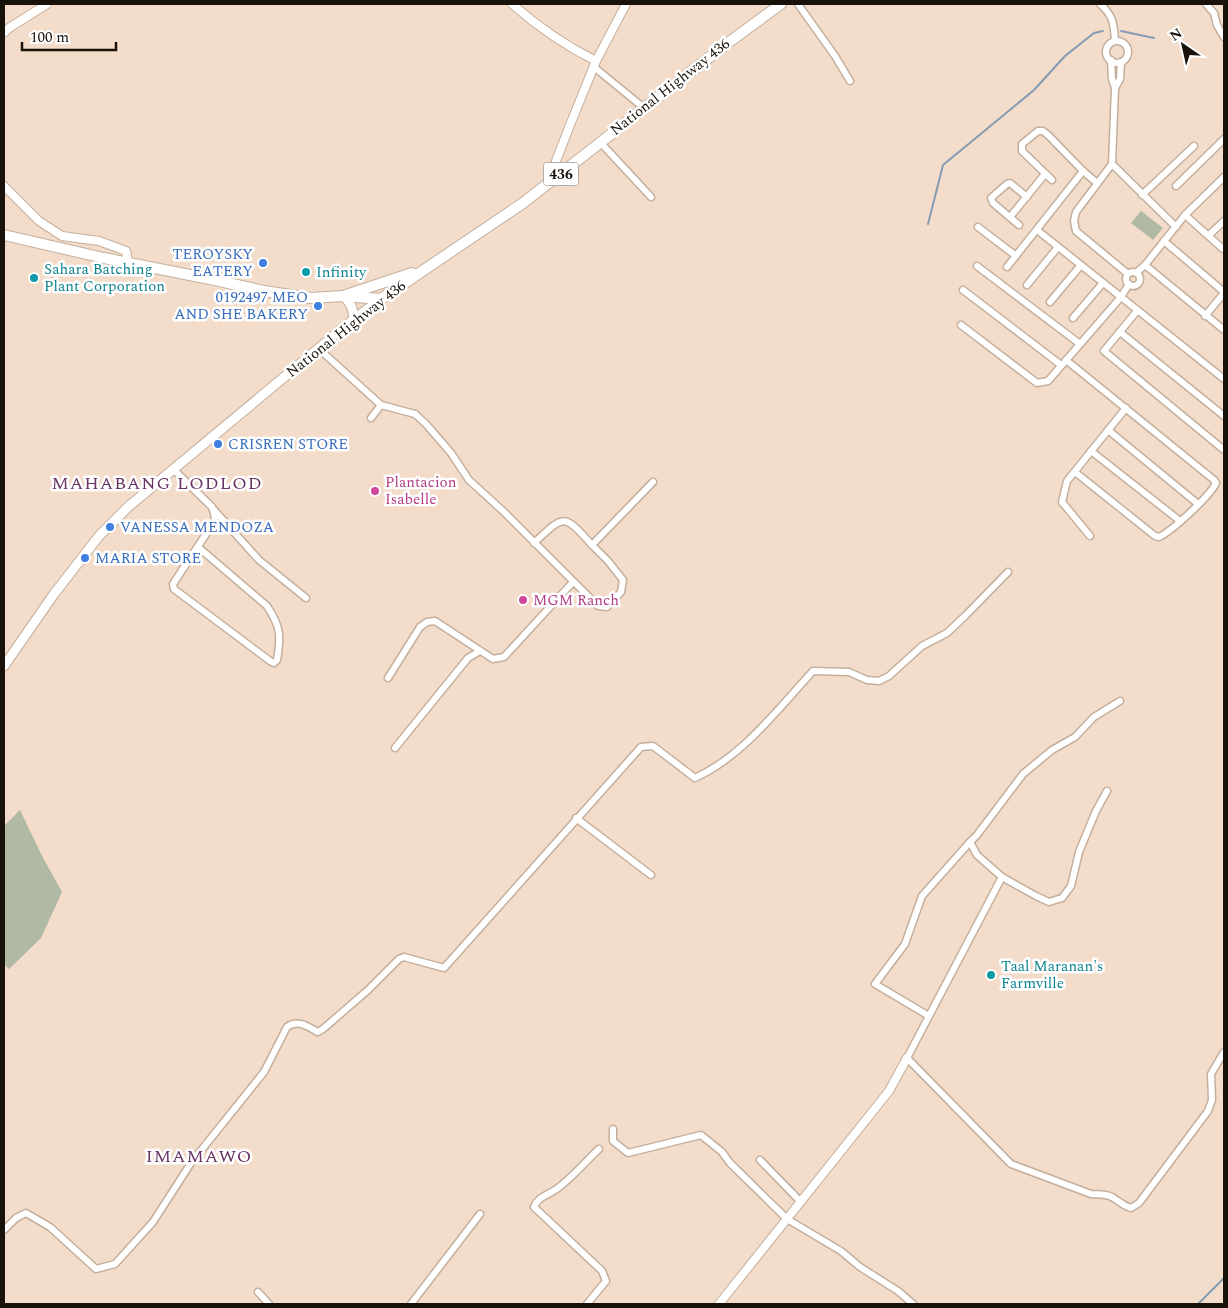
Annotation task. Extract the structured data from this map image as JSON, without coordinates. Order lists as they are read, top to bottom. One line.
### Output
{"streets":{"main road":["National Highway 436","436"]},"districts":["MAHABANG LODLOD","IMAMAWO"],"places":["TEROYSKY EATERY","Infinity","Sahara Batching Plant Corporation","0192497 MEO AND SHE BAKERY","CRISREN STORE","Plantacion Isabelle","VANESSA MENDOZA","MARIA STORE","MGM Ranch","Taal Maranan's Farmville"],"scale_bar":"100 m","north":"top left"}
